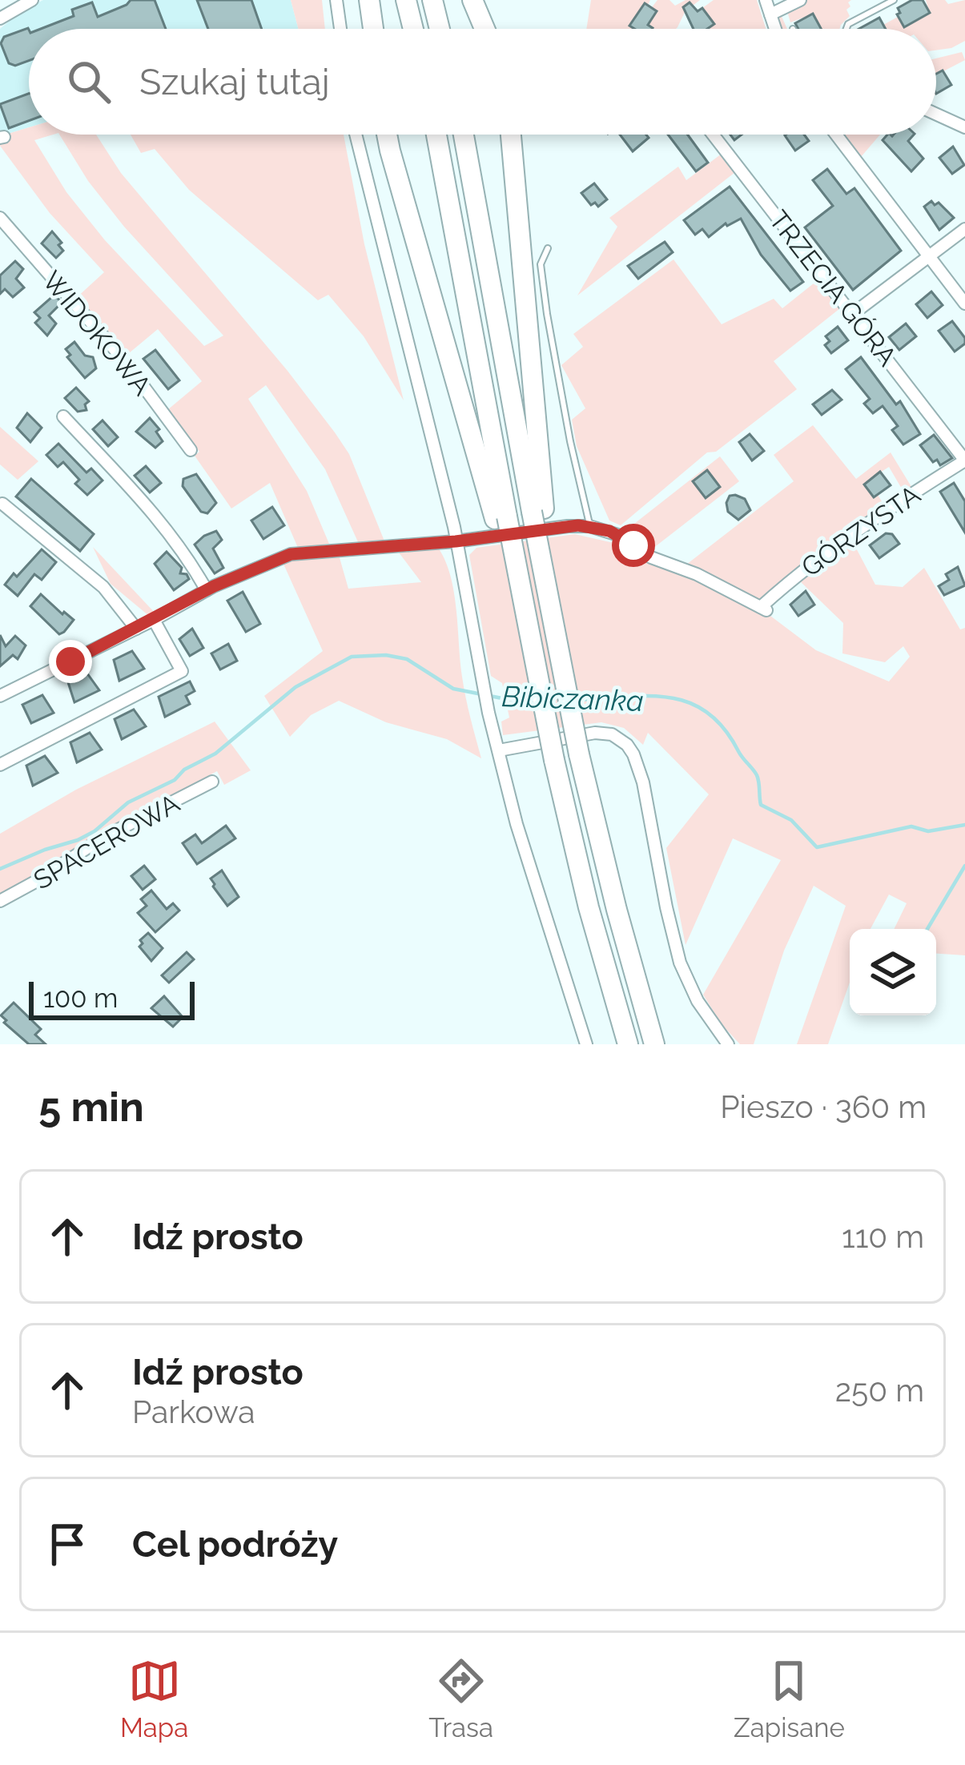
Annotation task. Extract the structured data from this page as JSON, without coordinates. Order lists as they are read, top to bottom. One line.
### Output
{"streets":{"street":["TRZECIA GÓRA","WIDOKOWA","GÓRZYSTA","SPACEROWA"]},"crossings":[["TRZECIA GÓRA","GÓRZYSTA"]],"water":["Bibiczanka"],"scale_bar":"100 m","page":{"search":"Szukaj tutaj","scale":"100 m","heading":["5 min","Pieszo · 360 m"],"list":[["Idź prosto","110 m"],["Idź prosto","Parkowa","250 m"],"Cel podróży"],"nav":["Mapa","Trasa","Zapisane"]}}
